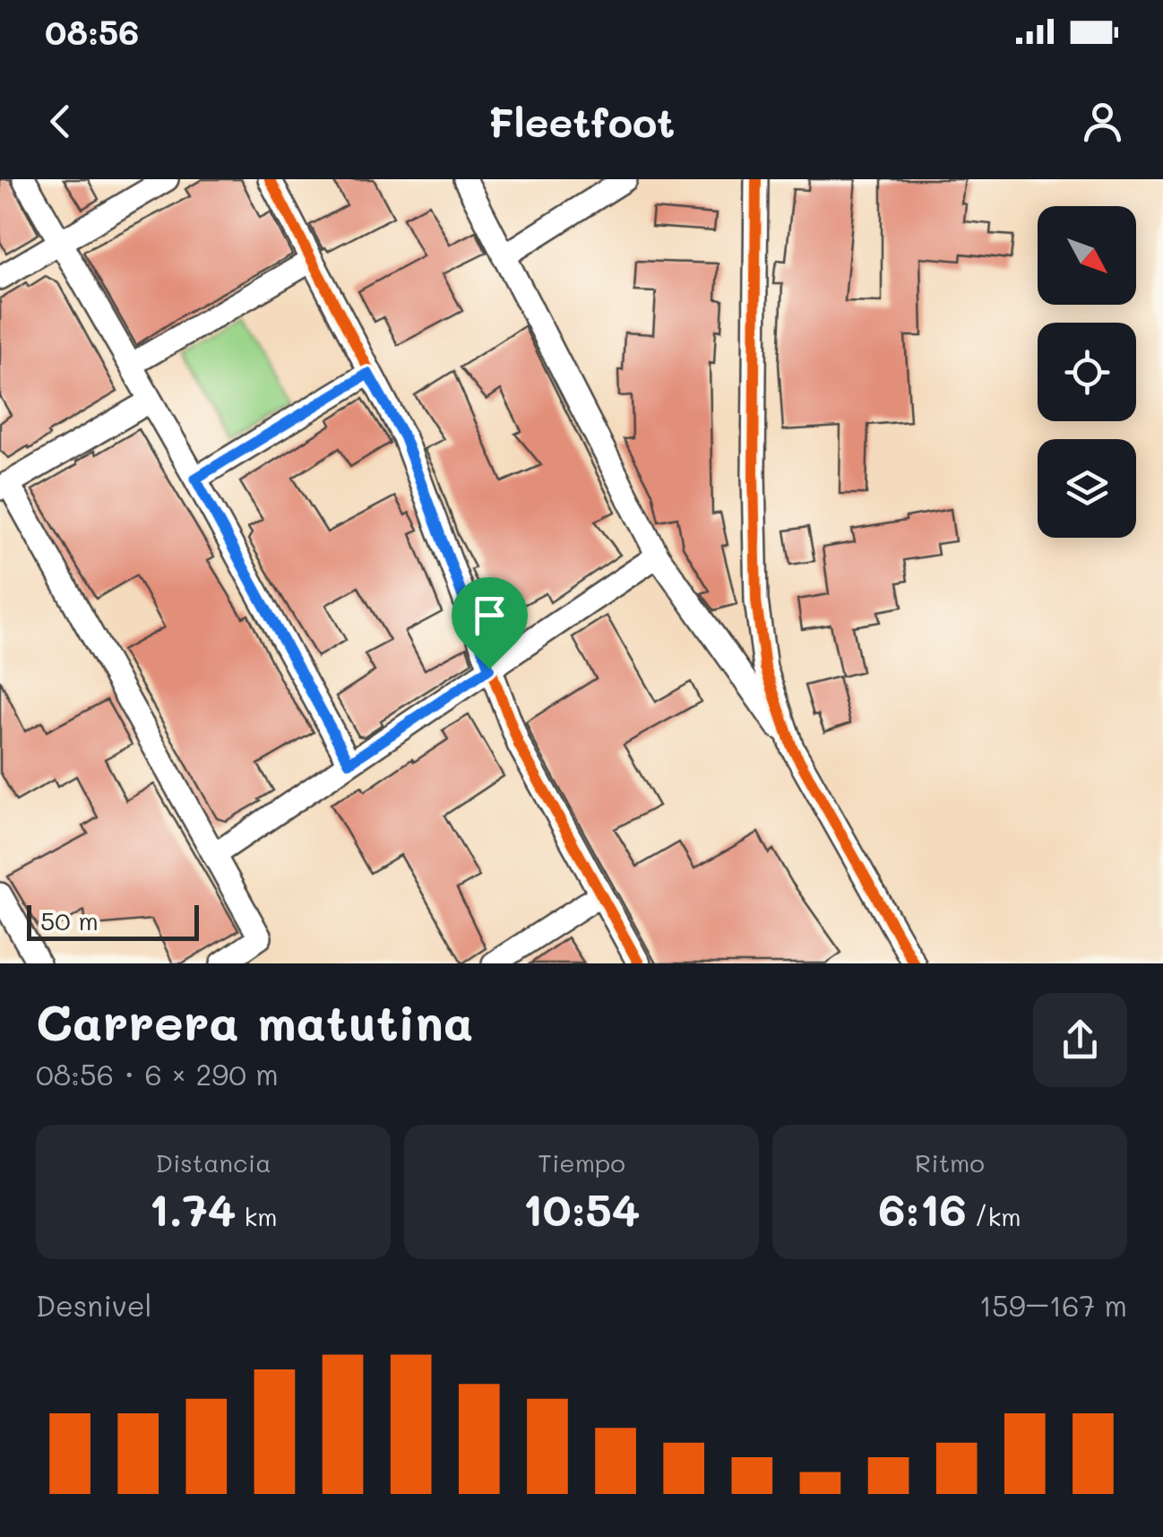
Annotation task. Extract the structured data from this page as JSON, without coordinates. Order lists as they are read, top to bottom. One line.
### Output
{"scale_bar":"50 m","north":"bottom right","page":{"status":"08:56","header":"Fleetfoot","scale":"50 m","heading":["Carrera matutina","08:56 · 6 × 290 m"],"stats":[["Distancia","1.74 km"],["Tiempo","10:54"],["Ritmo","6:16 /km"]],"chart":["Desnivel","159–167 m"]}}
